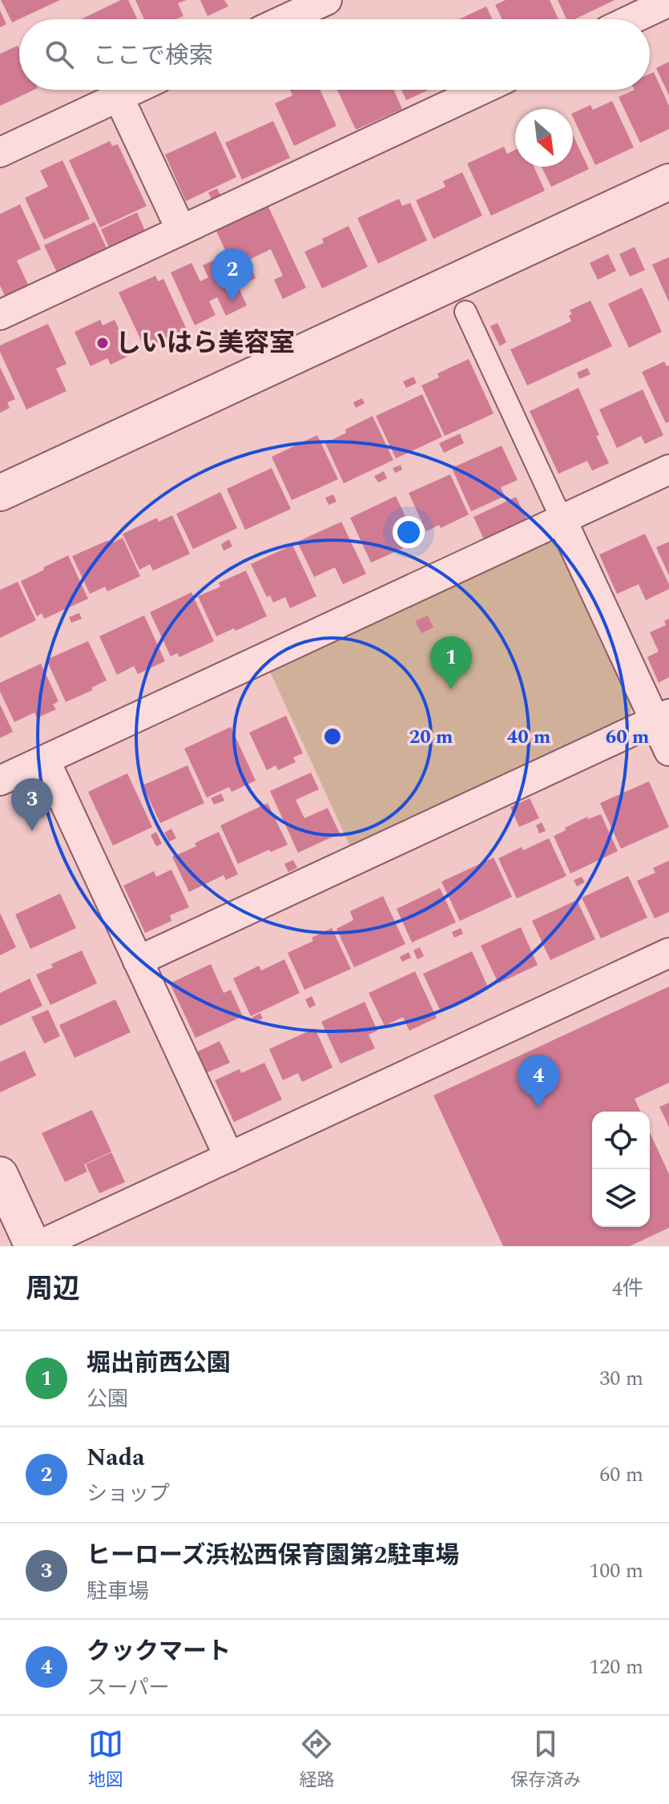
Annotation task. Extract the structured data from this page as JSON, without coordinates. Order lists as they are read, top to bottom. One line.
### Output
{"places":["しいはら美容室"],"north":"bottom right","page":{"search":"ここで検索","pins":["2","1","3","4"],"heading":["周辺","4件"],"list":[{"mark":"1","name":"堀出前西公園","note":"公園","value":"30 m"},{"mark":"2","name":"Nada","note":"ショップ","value":"60 m"},{"mark":"3","name":"ヒーローズ浜松西保育園第2駐車場","note":"駐車場","value":"100 m"},{"mark":"4","name":"クックマート","note":"スーパー","value":"120 m"}],"nav":["地図","経路","保存済み"]},"rings":["20 m","40 m","60 m"]}
